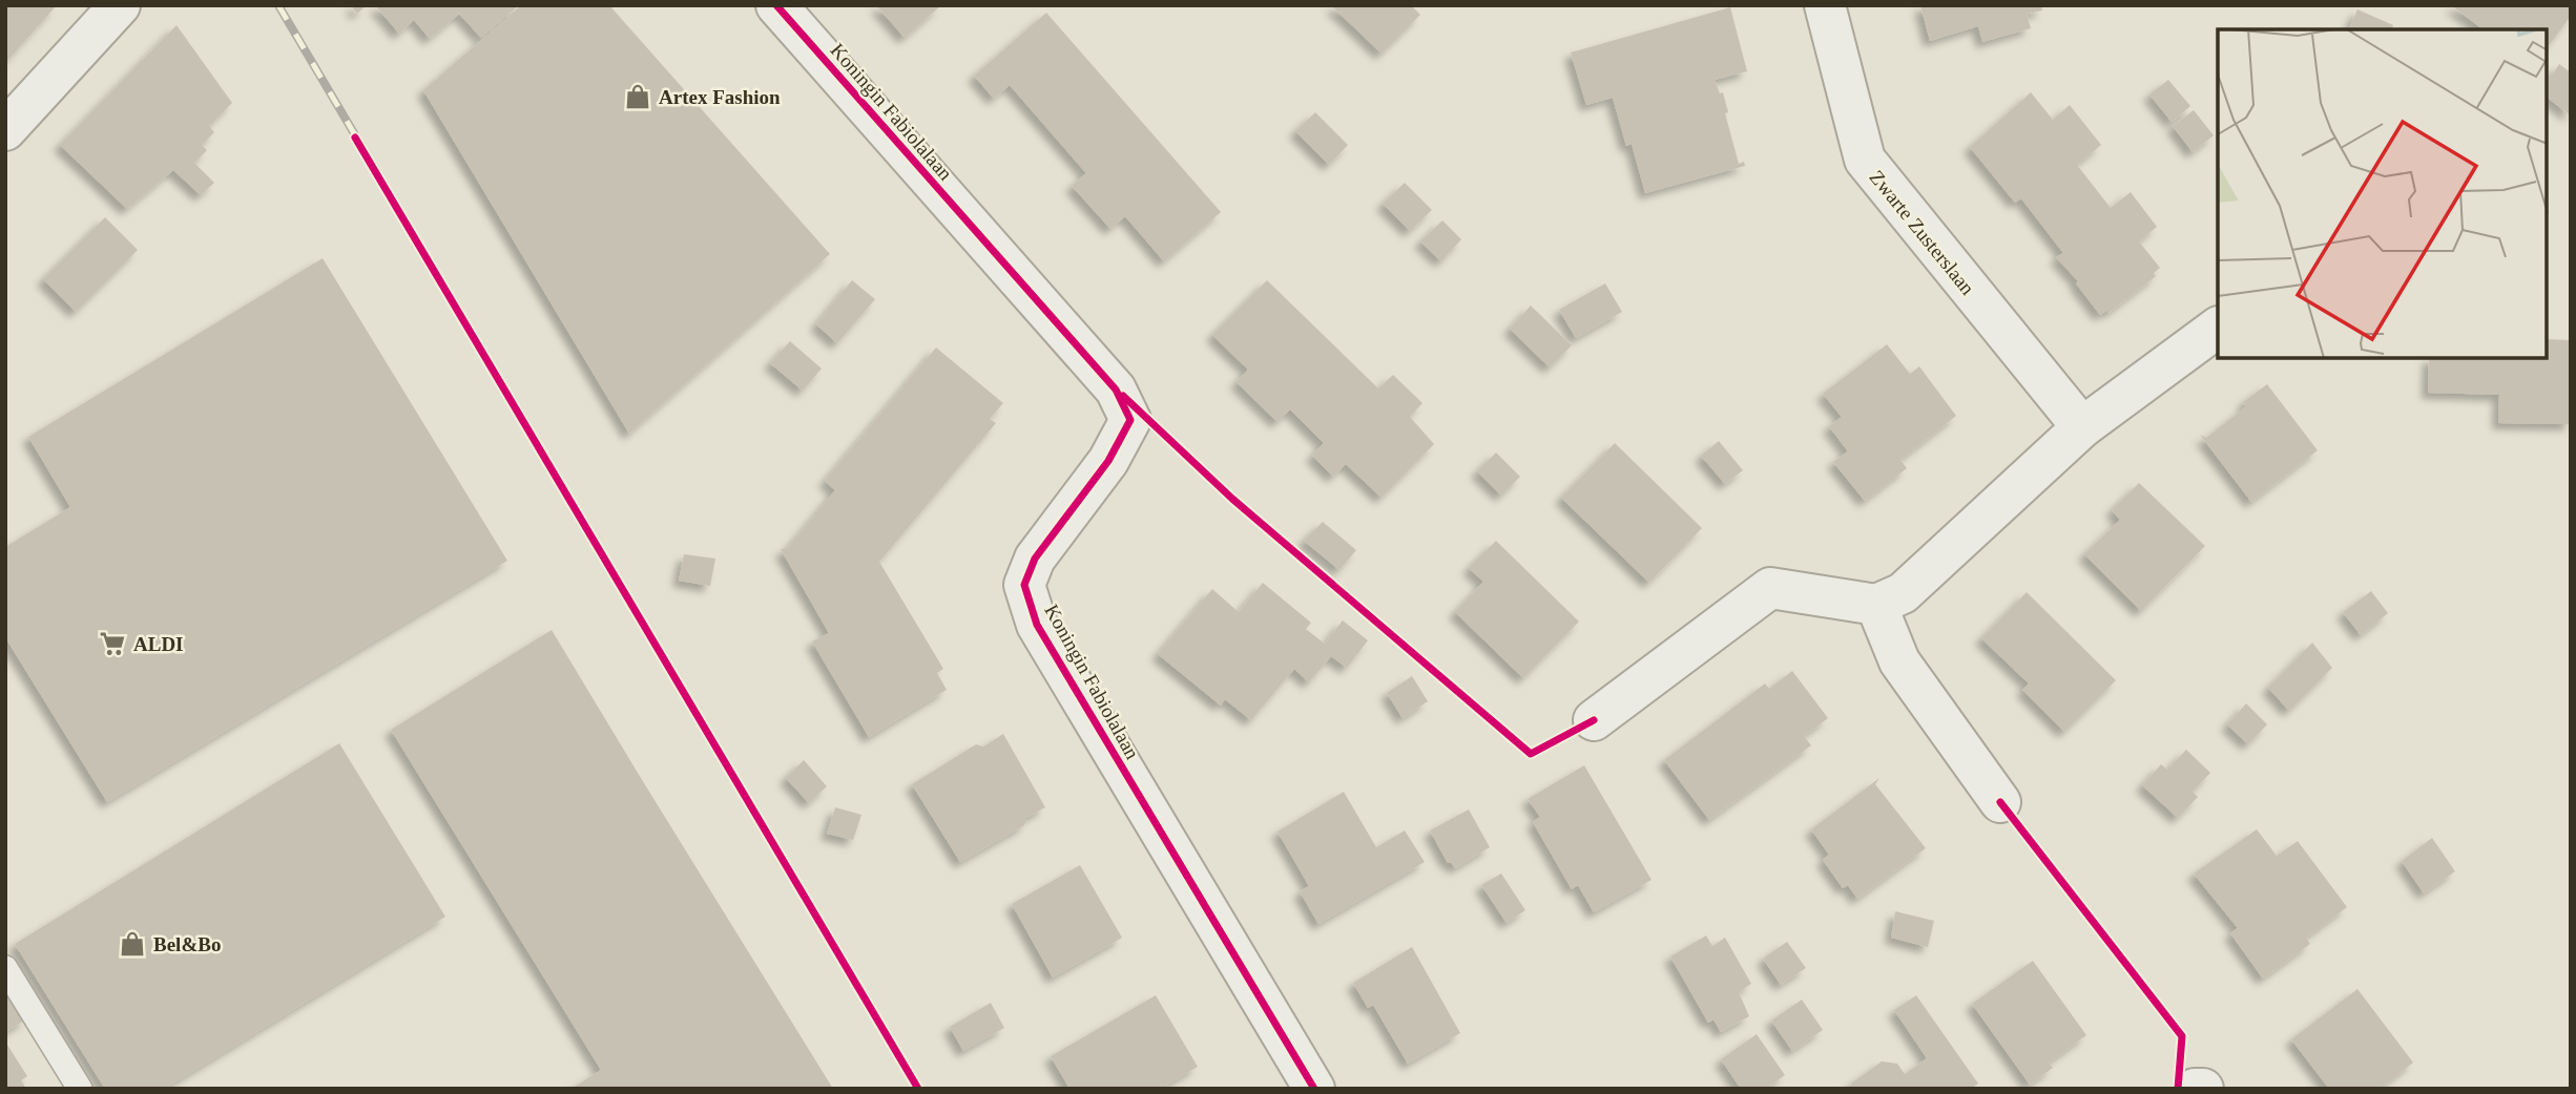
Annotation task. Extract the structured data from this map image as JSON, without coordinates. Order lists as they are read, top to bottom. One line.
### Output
{"streets":{"street":["Koningin Fabiolalaan","Zwarte Zusterslaan"]},"places":{"shop":["Artex Fashion","Bel&Bo"],"supermarket":["ALDI"]}}
